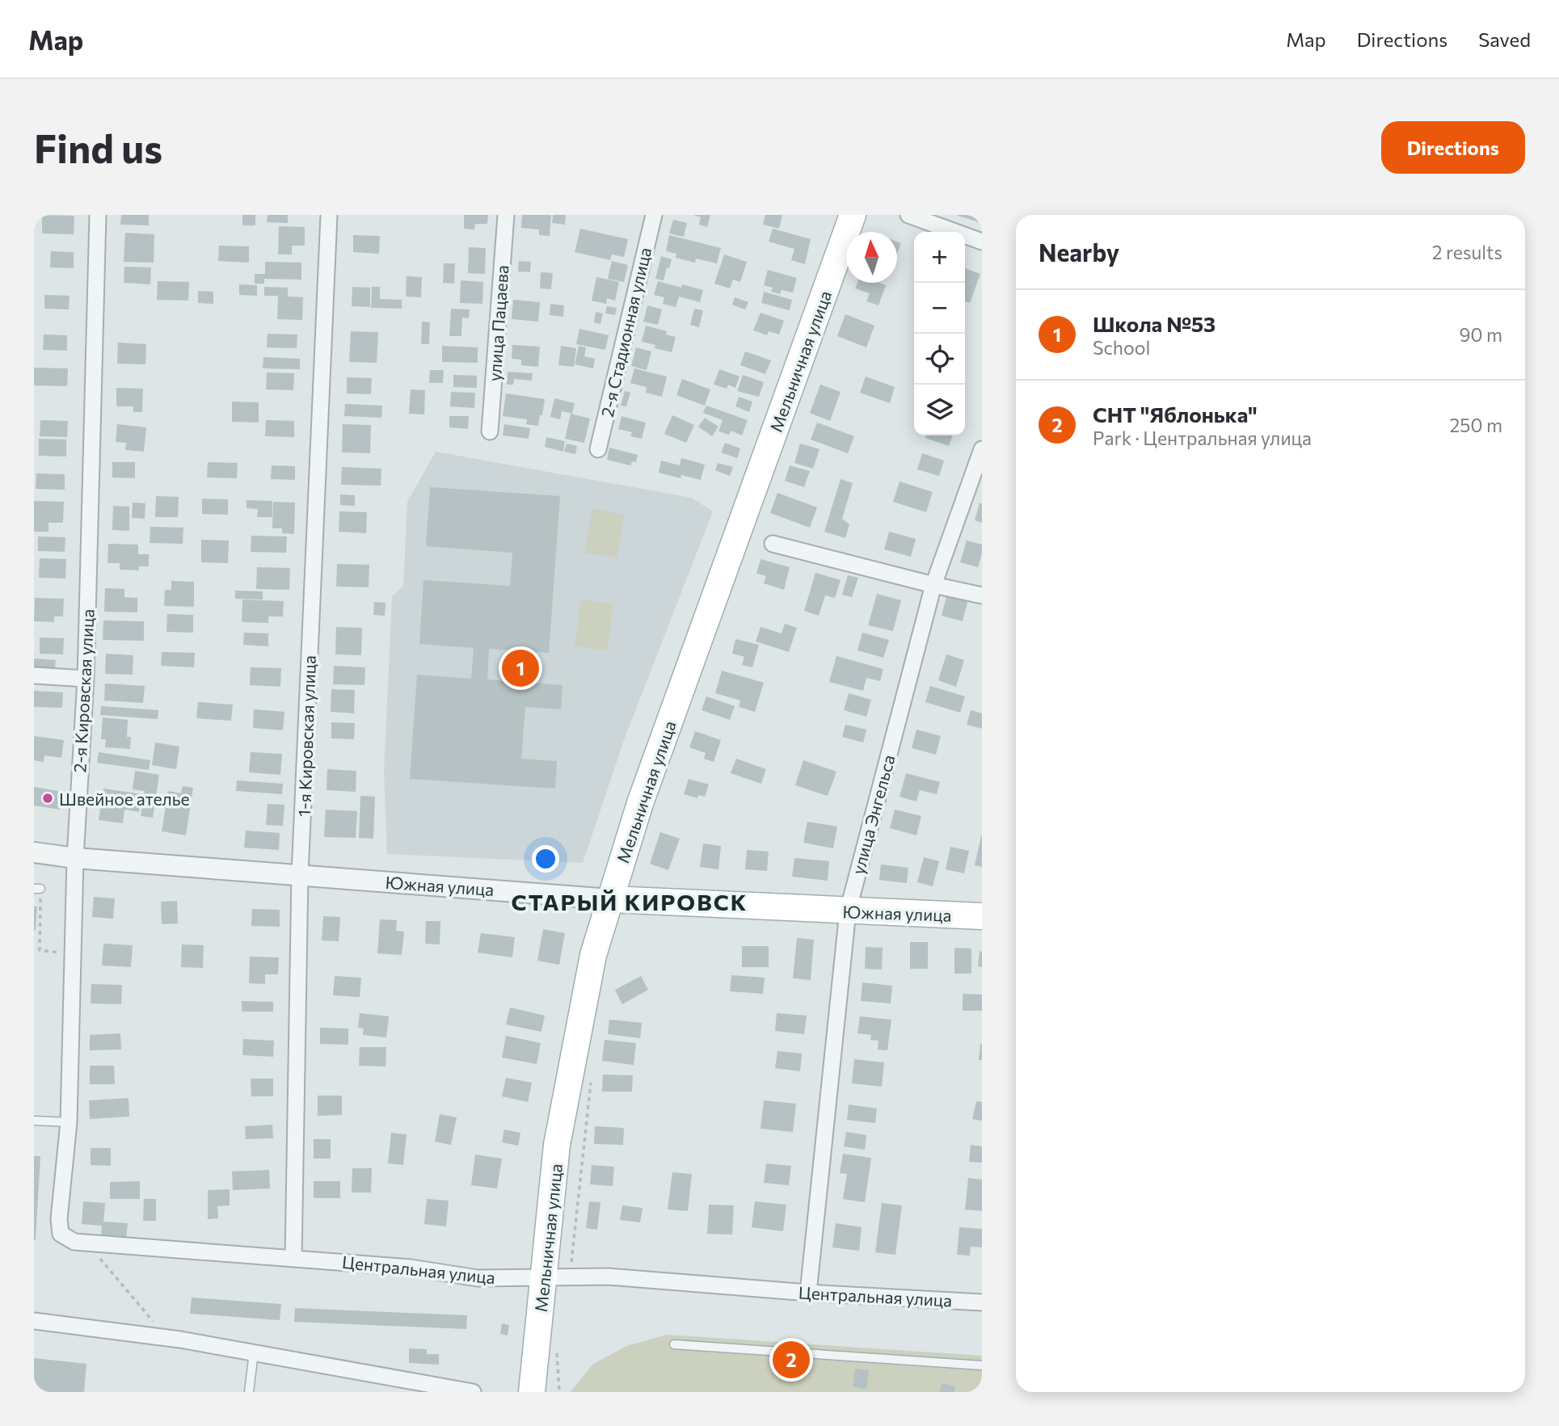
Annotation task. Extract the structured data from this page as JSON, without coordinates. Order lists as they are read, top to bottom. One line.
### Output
{"streets":{"main road":["Мельничная улица","Южная улица"],"street":["улица Пацаева","2-я Стадионная улица","2-я Кировская улица","1-я Кировская улица","улица Энгельса","Центральная улица"]},"crossings":[["Мельничная улица","Южная улица"],["Мельничная улица","Центральная улица"],["2-я Кировская улица","Южная улица"],["2-я Кировская улица","Центральная улица"],["1-я Кировская улица","Южная улица"],["1-я Кировская улица","Центральная улица"],["улица Энгельса","Южная улица"],["улица Энгельса","Центральная улица"]],"districts":["СТАРЫЙ КИРОВСК"],"places":["Швейное ателье"],"north":"top","page":{"header":"Map","nav":["Map","Directions","Saved"],"buttons":"Directions","title":"Find us","heading":["Nearby","2 results"],"map_buttons":["+","−"],"list":[{"mark":"1","name":"Школа №53","note":"School","value":"90 m"},{"mark":"2","name":"СНТ \"Яблонька\"","note":"Park · Центральная улица","value":"250 m"}],"pins":["1","2"]}}
